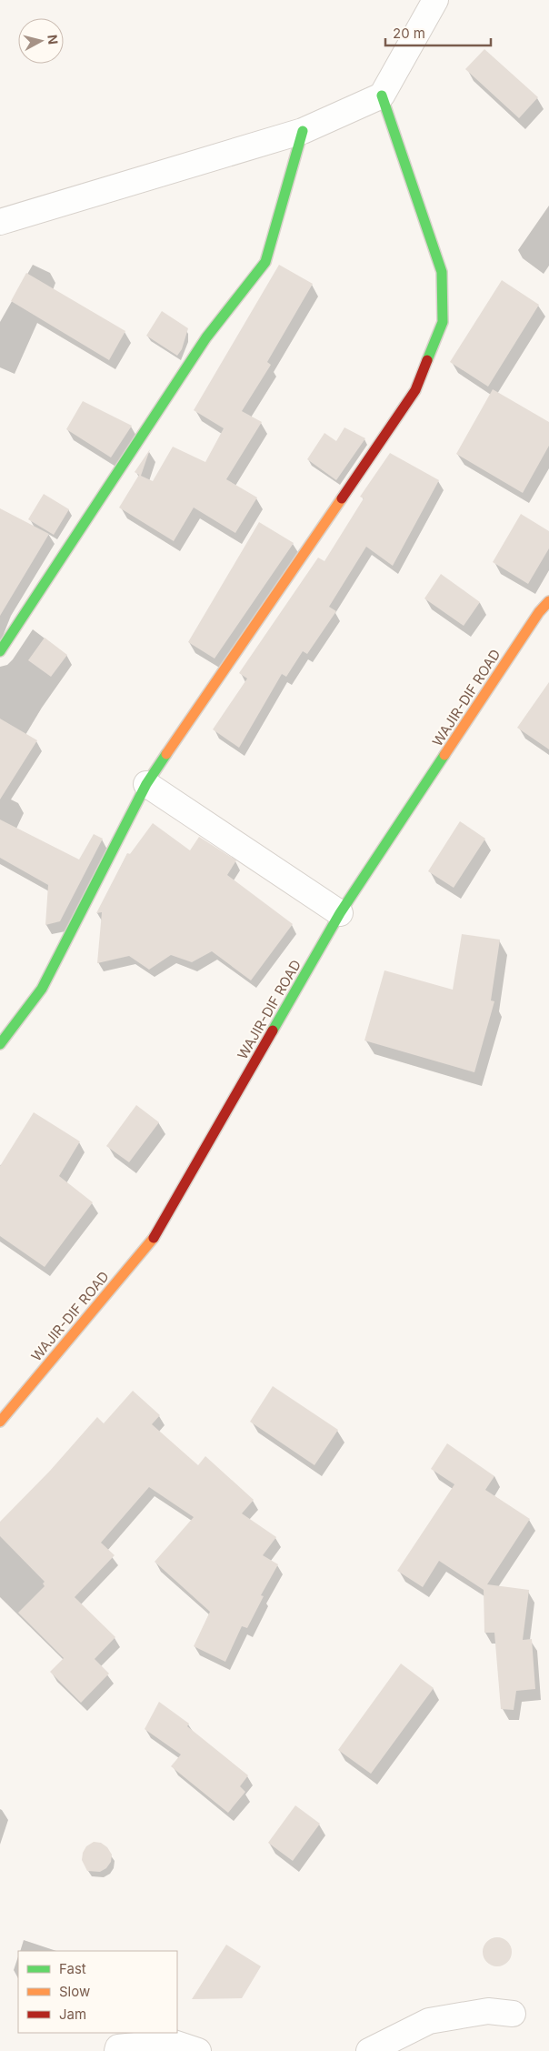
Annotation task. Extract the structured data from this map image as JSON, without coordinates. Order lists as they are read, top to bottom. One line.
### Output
{"streets":{"street":["WAJIR-DIF ROAD"]},"legend":["Fast","Slow","Jam"],"scale_bar":"20 m","north":"right"}
